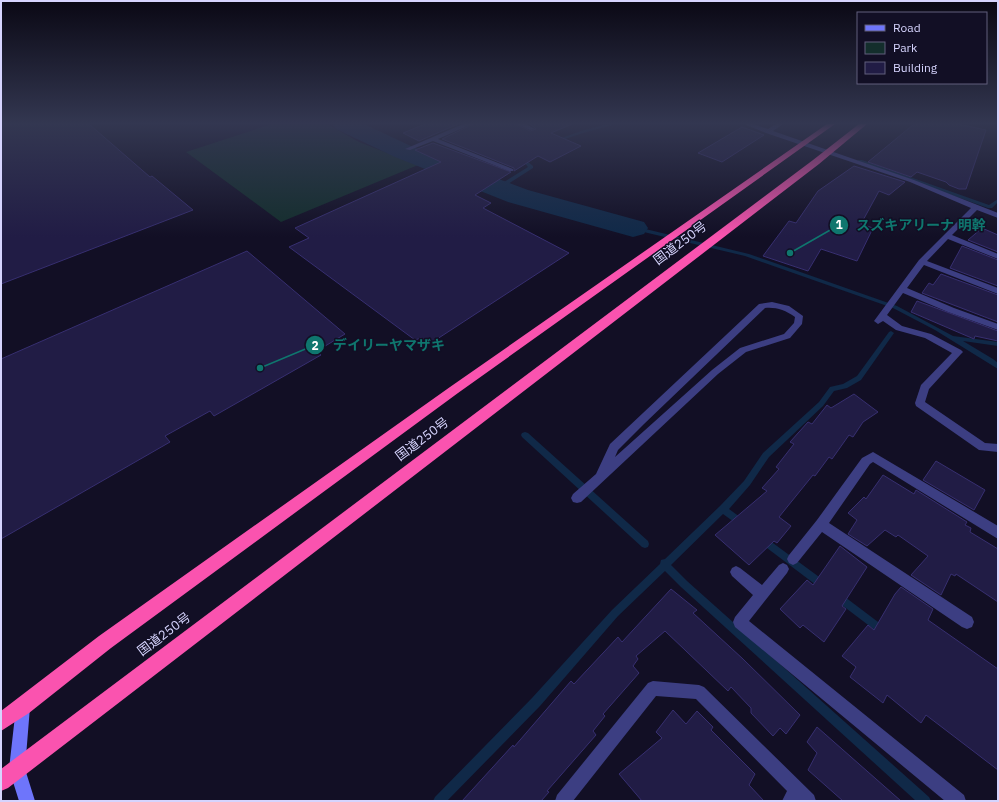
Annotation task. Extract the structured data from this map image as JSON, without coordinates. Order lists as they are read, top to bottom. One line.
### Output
{"streets":{"highway":["国道250号"]},"places":["スズキアリーナ 明幹","デイリーヤマザキ"],"legend":["Road","Park","Building"]}
